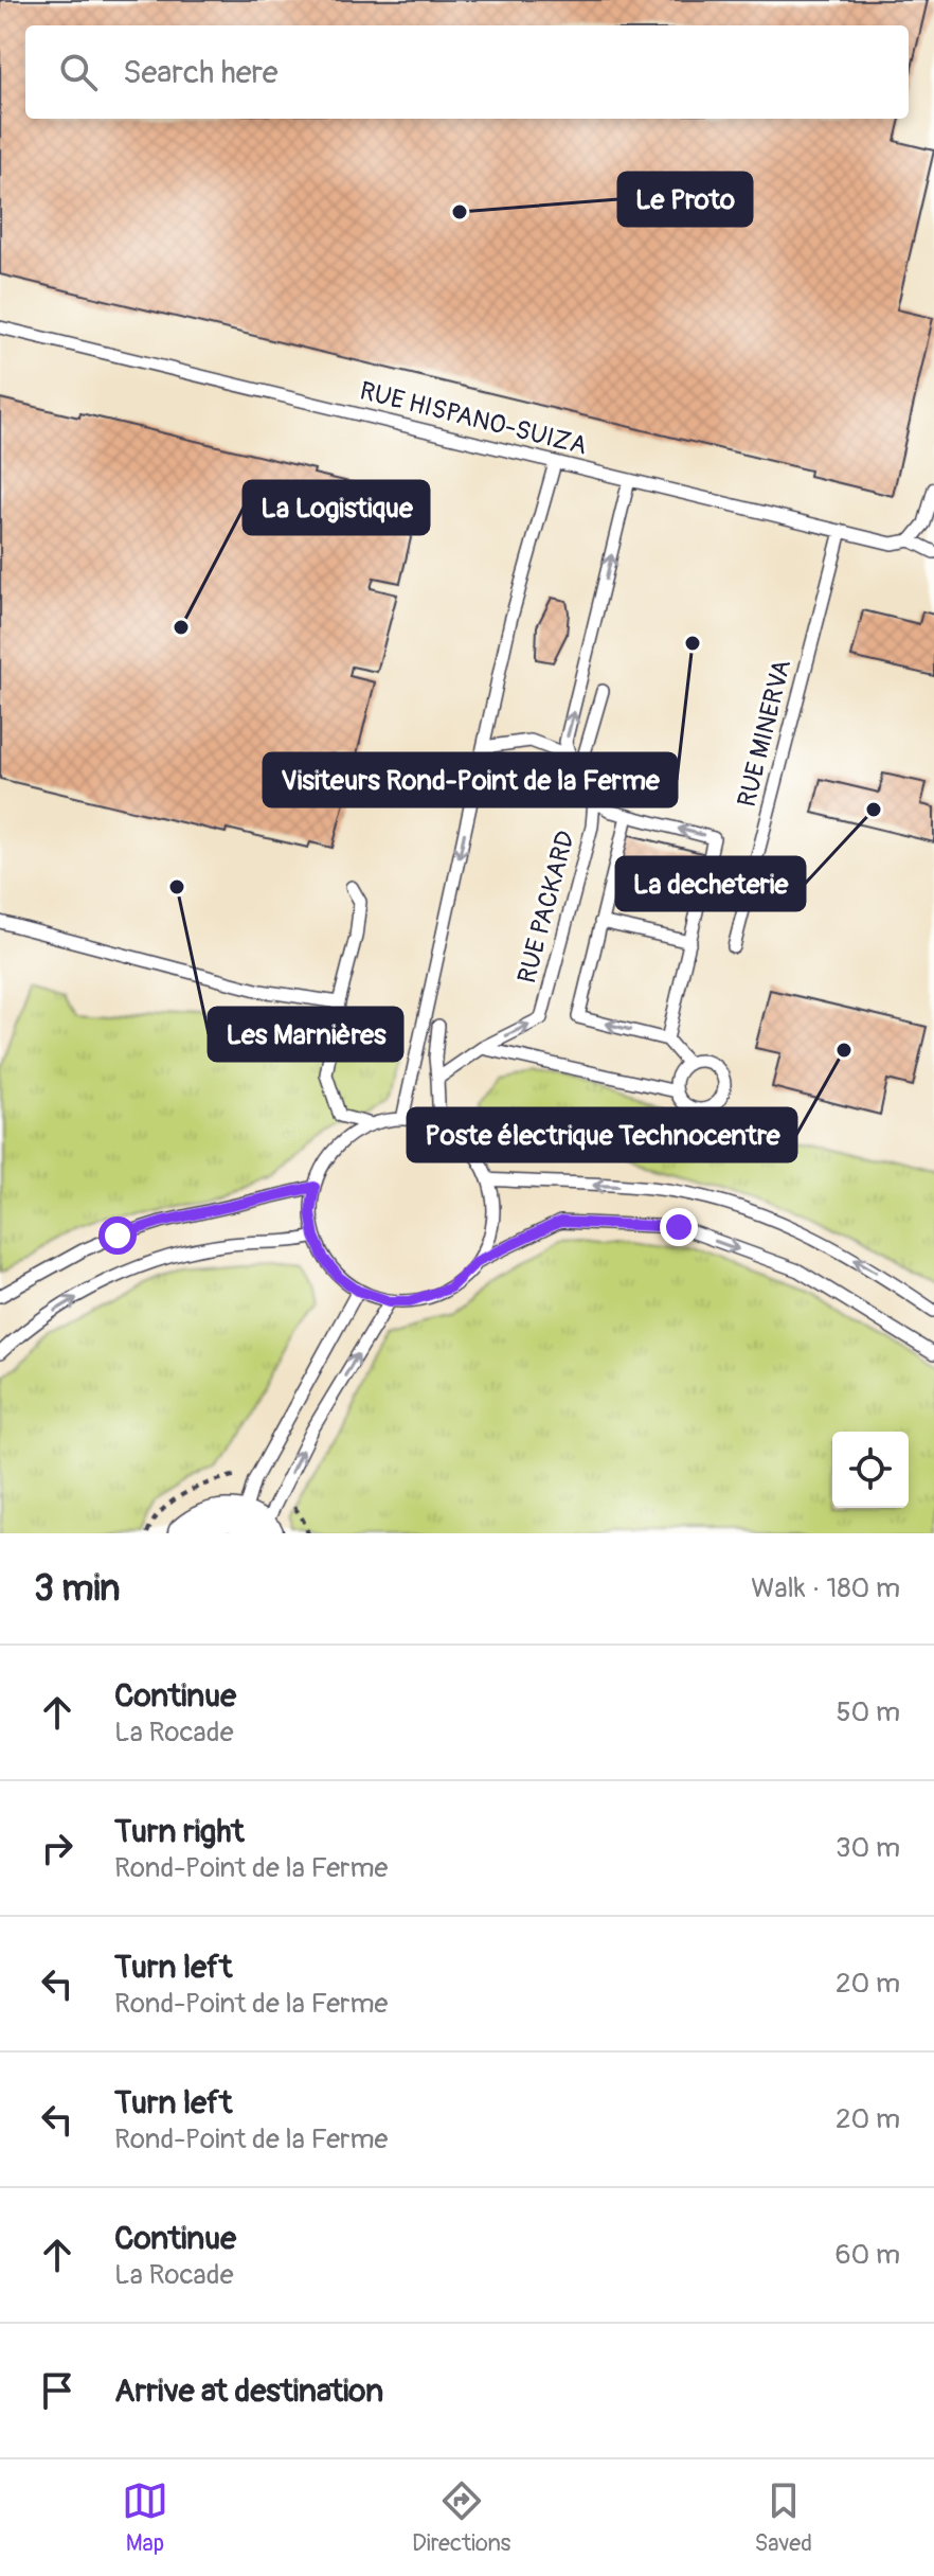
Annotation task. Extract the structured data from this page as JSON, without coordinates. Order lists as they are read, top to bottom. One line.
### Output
{"streets":{"lane":["RUE HISPANO-SUIZA","RUE MINERVA","RUE PACKARD"]},"crossings":[["RUE HISPANO-SUIZA","RUE MINERVA"]],"places":["Le Proto","La Logistique","Visiteurs Rond-Point de la Ferme","La decheterie","Les Marnières","Poste électrique Technocentre"],"page":{"search":"Search here","heading":["3 min","Walk · 180 m"],"list":[["Continue","La Rocade","50 m"],["Turn right","Rond-Point de la Ferme","30 m"],["Turn left","Rond-Point de la Ferme","20 m"],["Turn left","Rond-Point de la Ferme","20 m"],["Continue","La Rocade","60 m"],"Arrive at destination"],"nav":["Map","Directions","Saved"]}}
